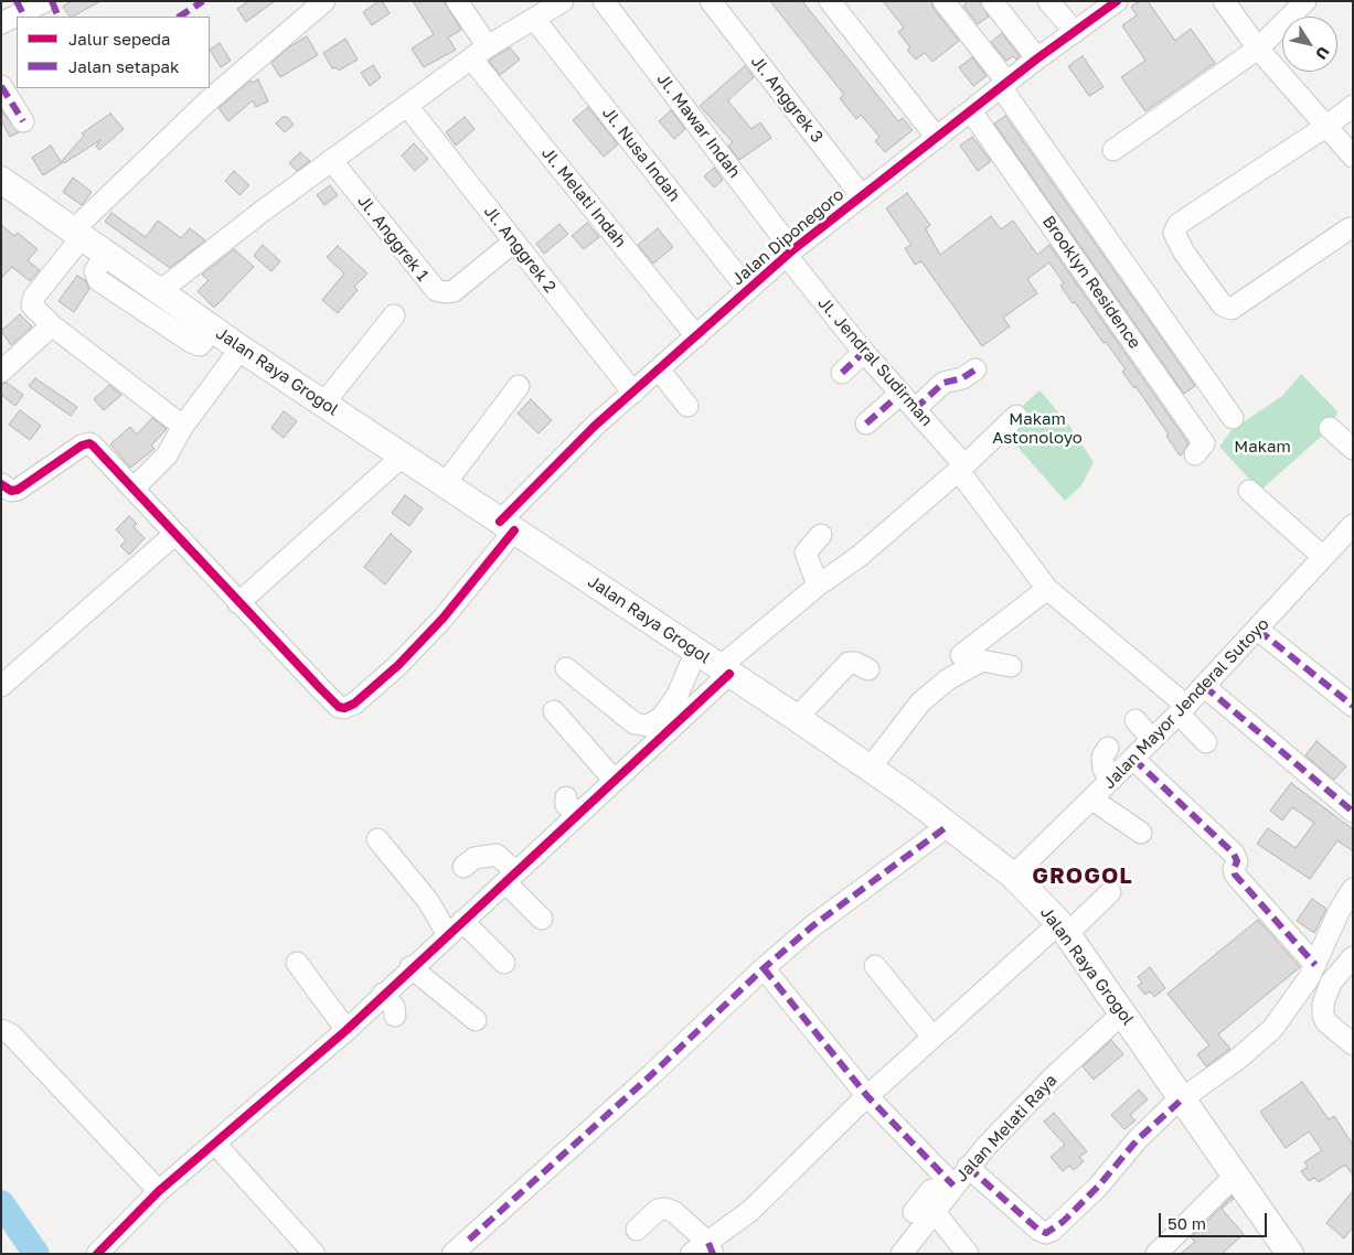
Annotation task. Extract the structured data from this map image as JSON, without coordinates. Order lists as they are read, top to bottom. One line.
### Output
{"streets":{"main road":["Jalan Raya Grogol"],"street":["Jl. Anggrek 3","Jl. Mawar Indah","Jl. Nusa Indah","Jl. Melati Indah","Jalan Diponegoro","Jl. Anggrek 1","Jl. Anggrek 2","Brooklyn Residence","Jl. Jendral Sudirman","Jalan Mayor Jenderal Sutoyo","Jalan Melati Raya"]},"crossings":[["Jl. Anggrek 3","Jalan Diponegoro"],["Jl. Mawar Indah","Jalan Diponegoro"],["Jl. Mawar Indah","Jl. Jendral Sudirman"],["Jl. Nusa Indah","Jalan Diponegoro"],["Jl. Melati Indah","Jalan Diponegoro"],["Jalan Diponegoro","Jl. Anggrek 2"],["Jalan Diponegoro","Brooklyn Residence"],["Jalan Diponegoro","Jl. Jendral Sudirman"],["Jalan Diponegoro","Jalan Raya Grogol"],["Jl. Anggrek 1","Jl. Anggrek 2"],["Jl. Jendral Sudirman","Jalan Mayor Jenderal Sutoyo"],["Jalan Raya Grogol","Jalan Mayor Jenderal Sutoyo"],["Jalan Raya Grogol","Jalan Melati Raya"]],"districts":["GROGOL"],"parks":["Makam Astonoloyo","Makam"],"legend":["Jalur sepeda","Jalan setapak"],"scale_bar":"50 m","north":"bottom right"}
